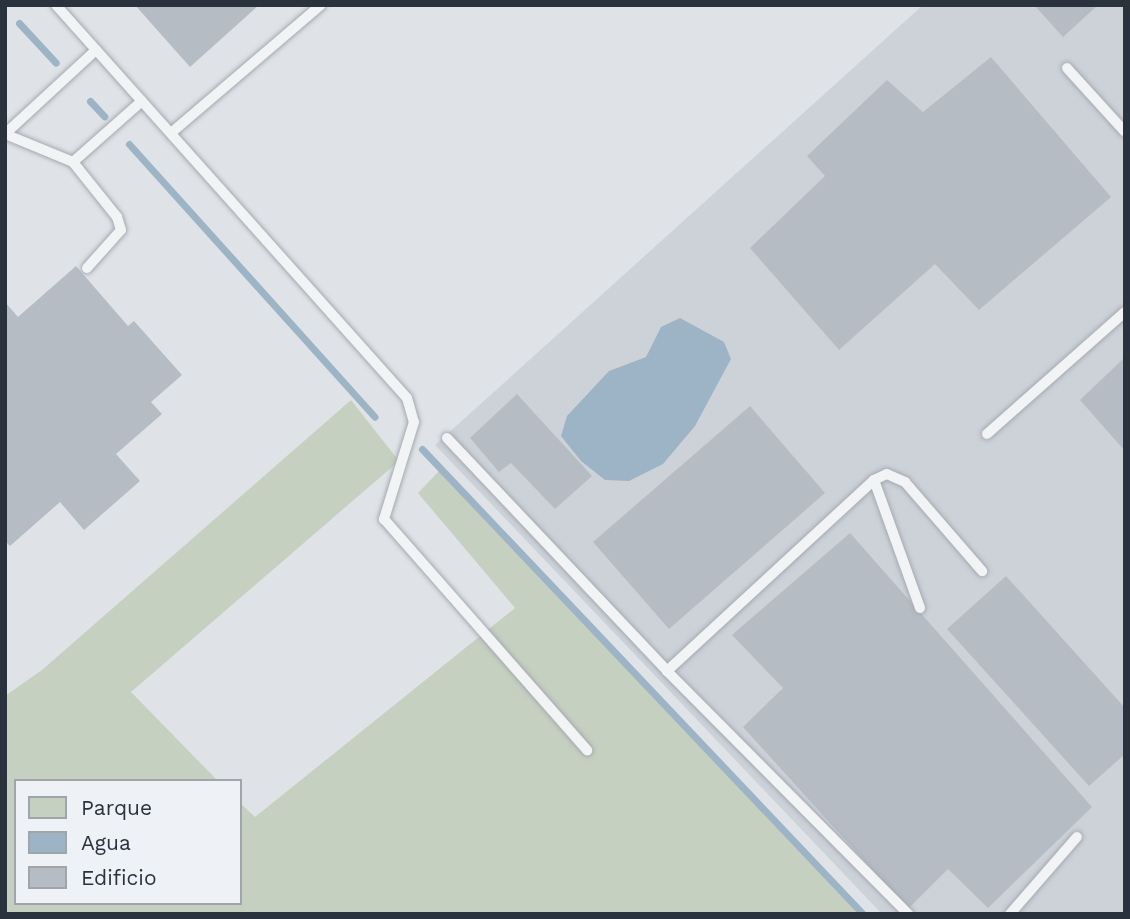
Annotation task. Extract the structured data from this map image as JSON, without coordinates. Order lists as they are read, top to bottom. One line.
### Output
{"legend":["Parque","Agua","Edificio"]}
